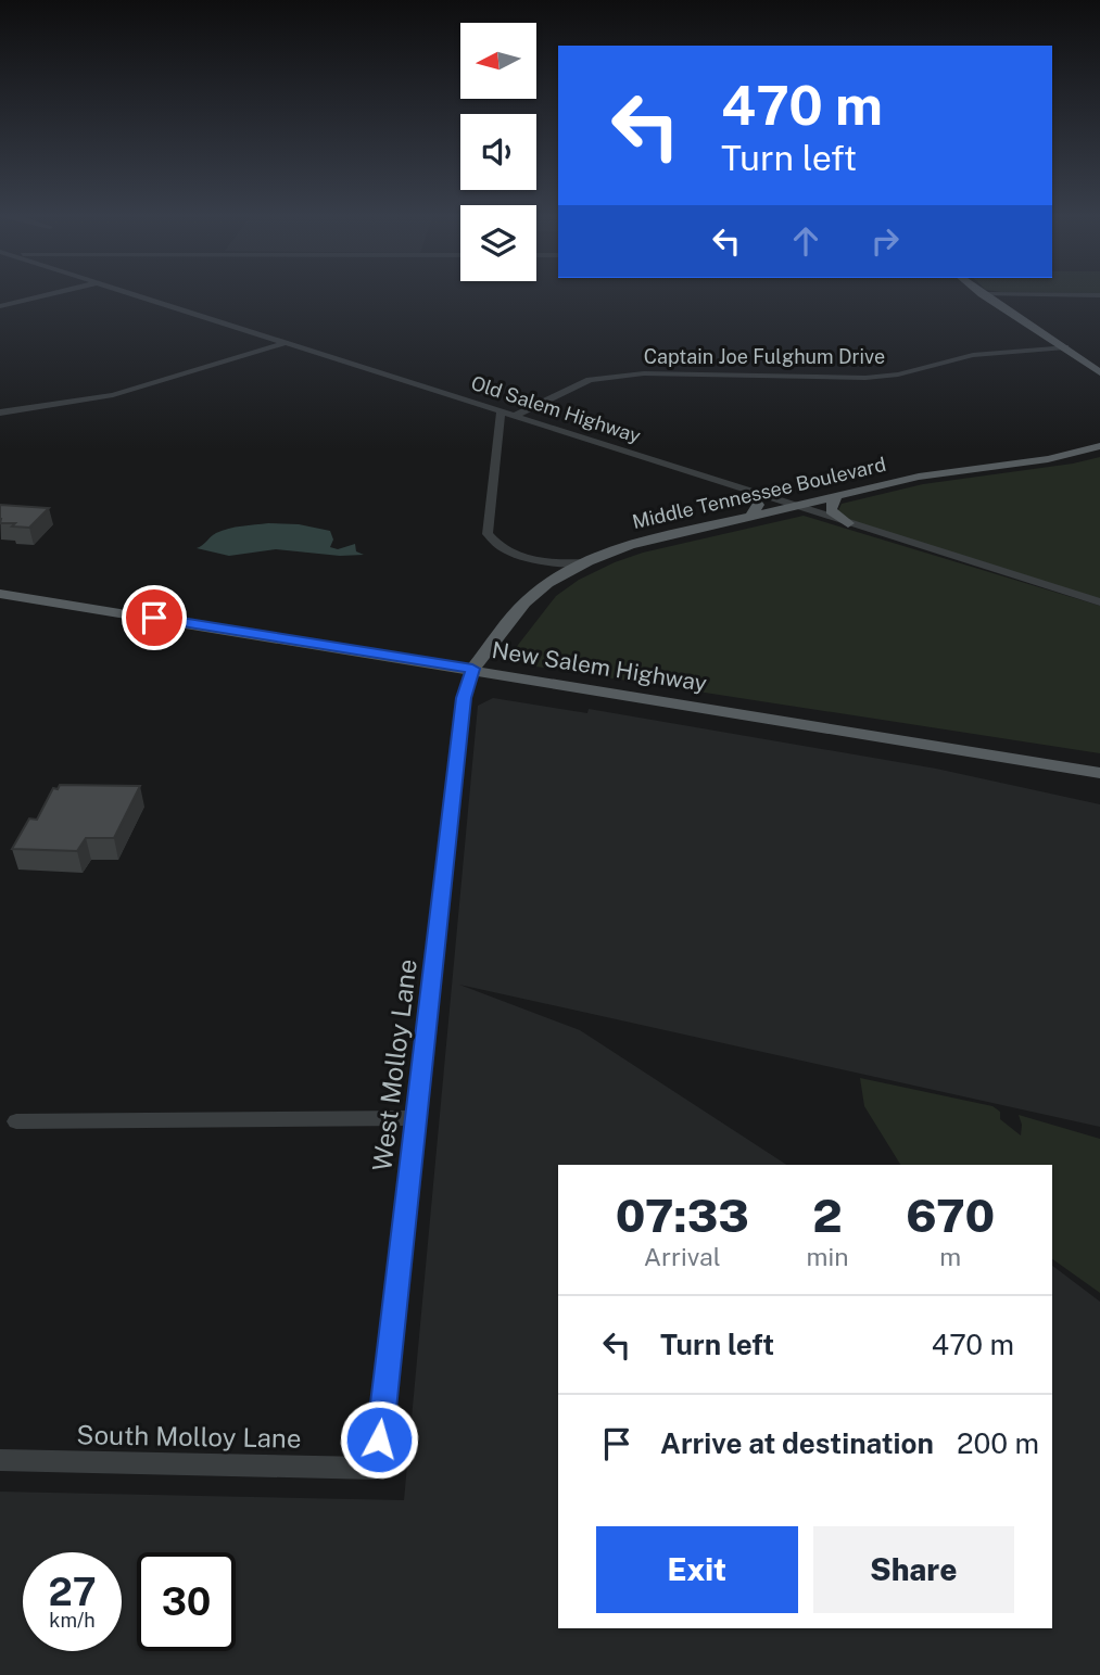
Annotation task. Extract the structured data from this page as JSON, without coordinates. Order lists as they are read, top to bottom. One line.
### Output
{"streets":{"main road":["Middle Tennessee Boulevard","New Salem Highway"],"street":["Captain Joe Fulghum Drive","Old Salem Highway","West Molloy Lane","South Molloy Lane"]},"crossings":[["Captain Joe Fulghum Drive","Old Salem Highway"],["Old Salem Highway","Middle Tennessee Boulevard"],["Middle Tennessee Boulevard","New Salem Highway"],["Middle Tennessee Boulevard","West Molloy Lane"],["New Salem Highway","West Molloy Lane"],["West Molloy Lane","South Molloy Lane"]],"north":"left","page":{"turn":["470 m","Turn left"],"eta":["07:33","Arrival","2","min","670","m"],"list":[{"name":"Turn left","value":"470 m"},{"name":"Arrive at destination","value":"200 m"}],"buttons":["Exit","Share"],"speed":"27 km/h","limit":"30"}}
